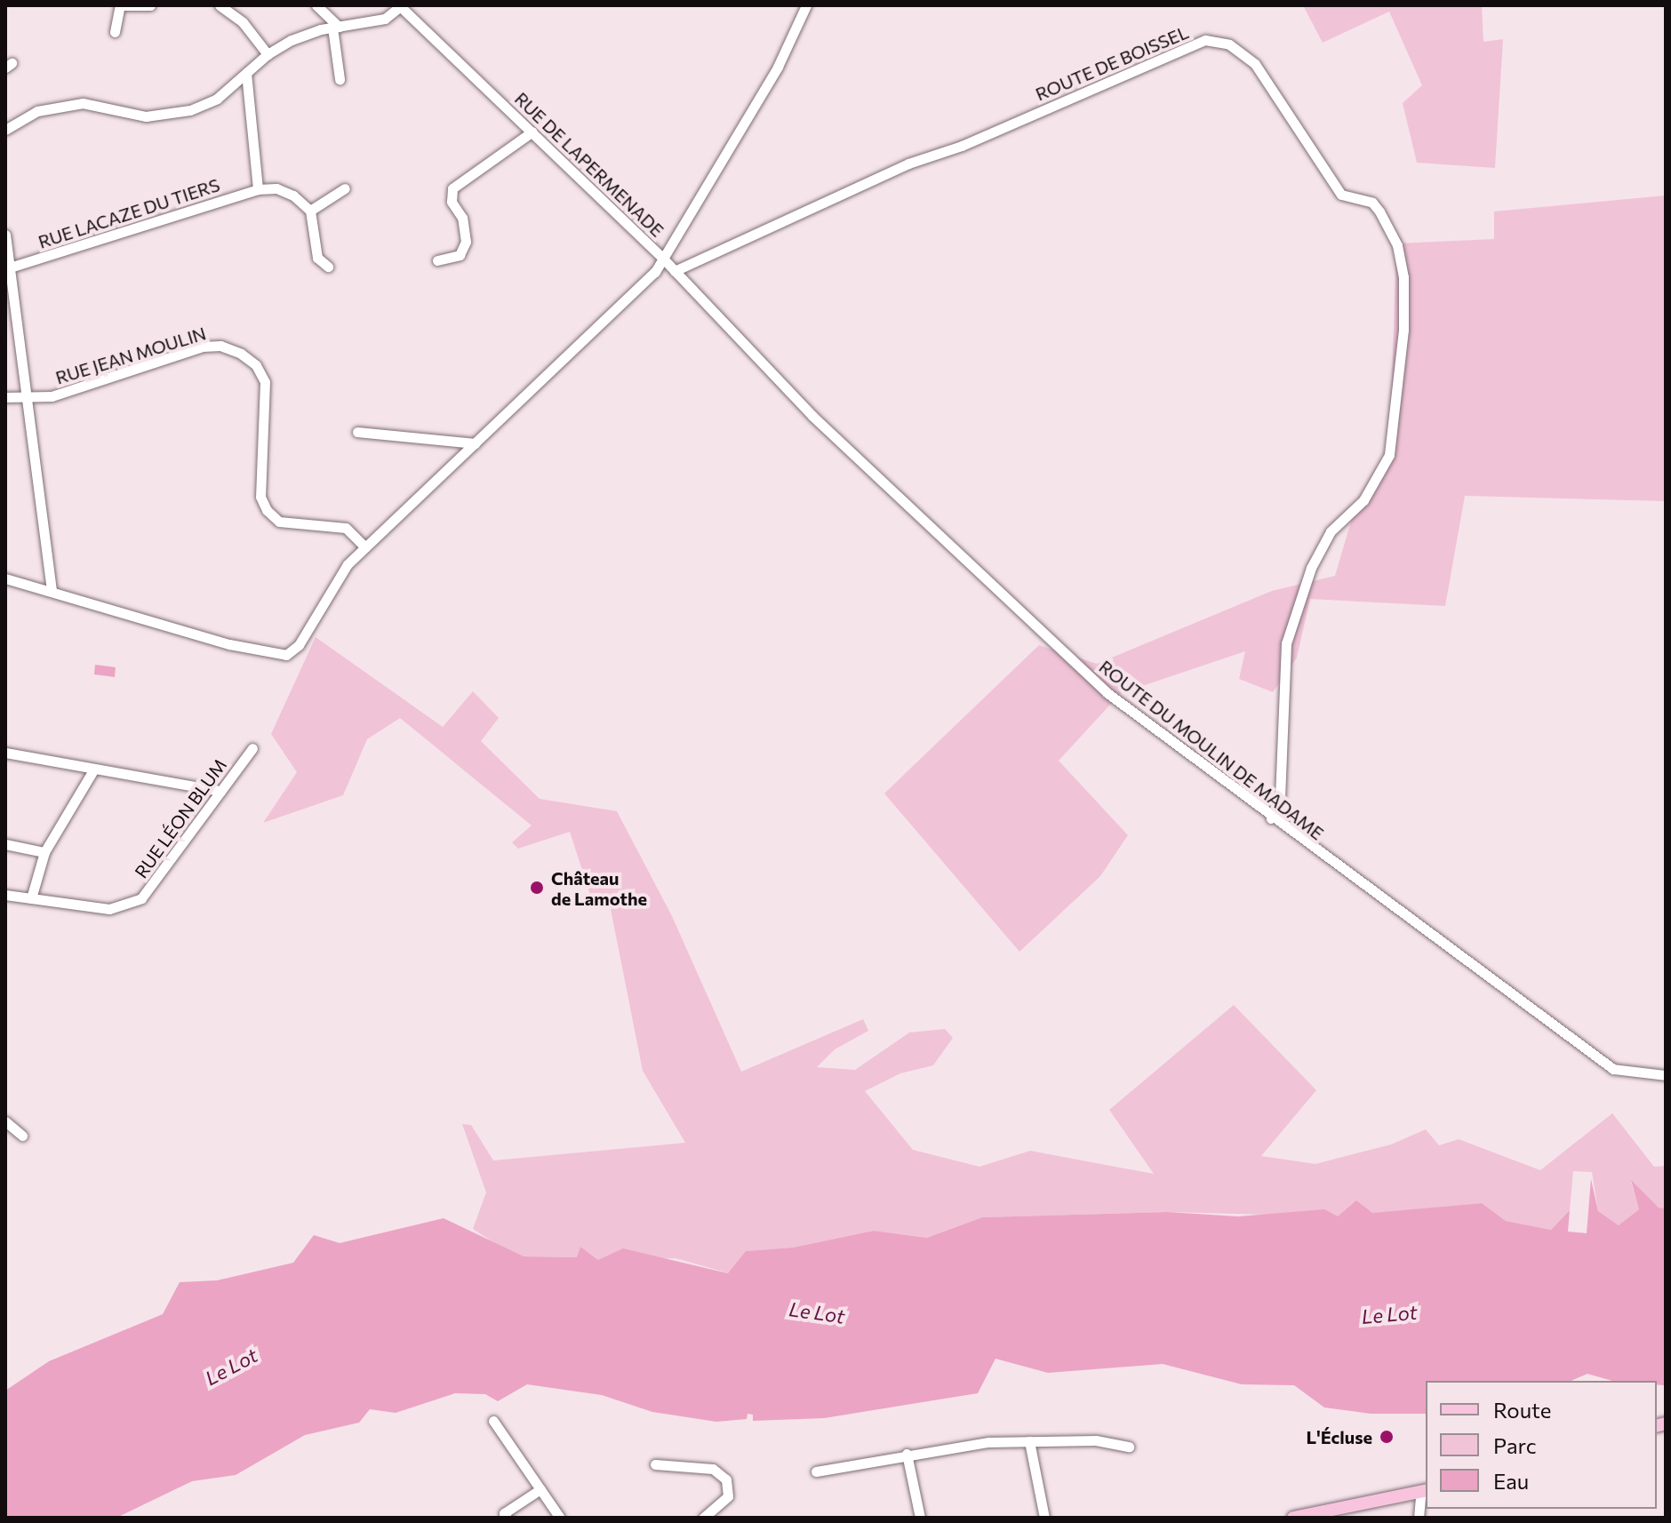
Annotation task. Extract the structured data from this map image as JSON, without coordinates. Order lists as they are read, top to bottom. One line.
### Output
{"streets":{"street":["ROUTE DE BOISSEL","RUE DE LAPERMENADE","RUE LACAZE DU TIERS","RUE JEAN MOULIN","ROUTE DU MOULIN DE MADAME","RUE LÉON BLUM"]},"crossings":[["ROUTE DE BOISSEL","ROUTE DU MOULIN DE MADAME"],["RUE DE LAPERMENADE","ROUTE DU MOULIN DE MADAME"]],"water":["Le Lot"],"places":["Château de Lamothe","L'Écluse"],"legend":["Route","Parc","Eau"]}
